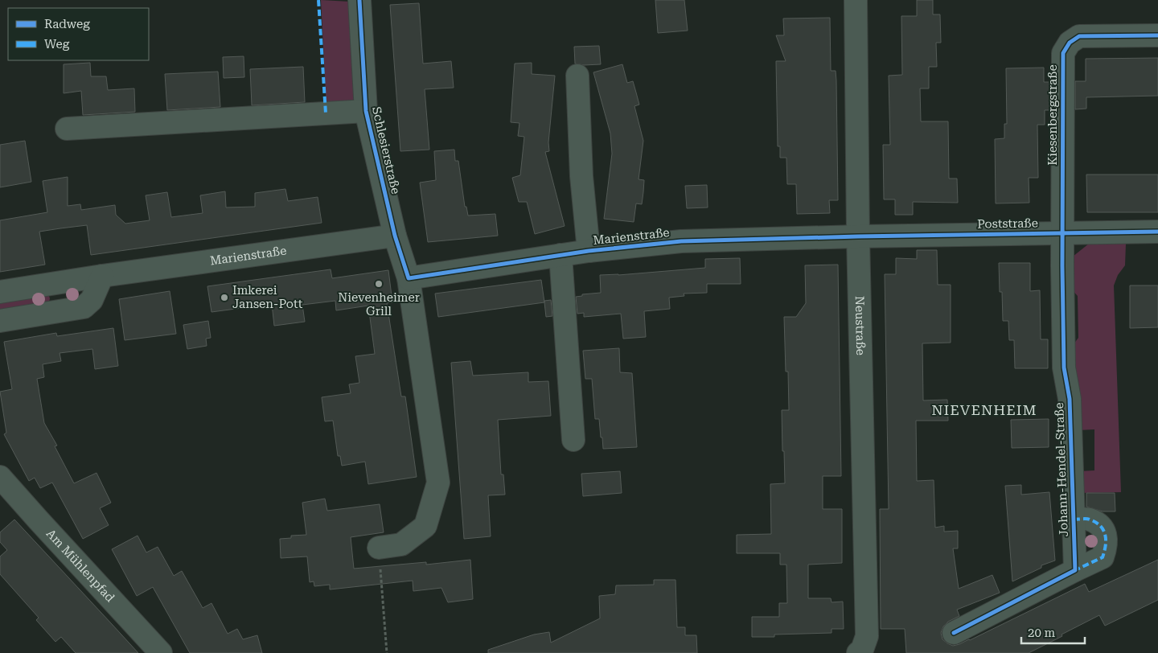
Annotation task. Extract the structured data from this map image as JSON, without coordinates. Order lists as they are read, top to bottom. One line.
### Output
{"streets":{"street":["Kiesenbergstraße","Schlesierstraße","Poststraße","Marienstraße","Neustraße","Johann-Hendel-Straße","Am Mühlenpfad"]},"crossings":[["Kiesenbergstraße","Poststraße"],["Kiesenbergstraße","Johann-Hendel-Straße"],["Schlesierstraße","Marienstraße"],["Poststraße","Marienstraße"],["Poststraße","Neustraße"],["Poststraße","Johann-Hendel-Straße"],["Marienstraße","Neustraße"]],"districts":["NIEVENHEIM"],"places":["Nievenheimer Grill","Imkerei Jansen-Pott"],"legend":["Radweg","Weg"],"scale_bar":"20 m"}
